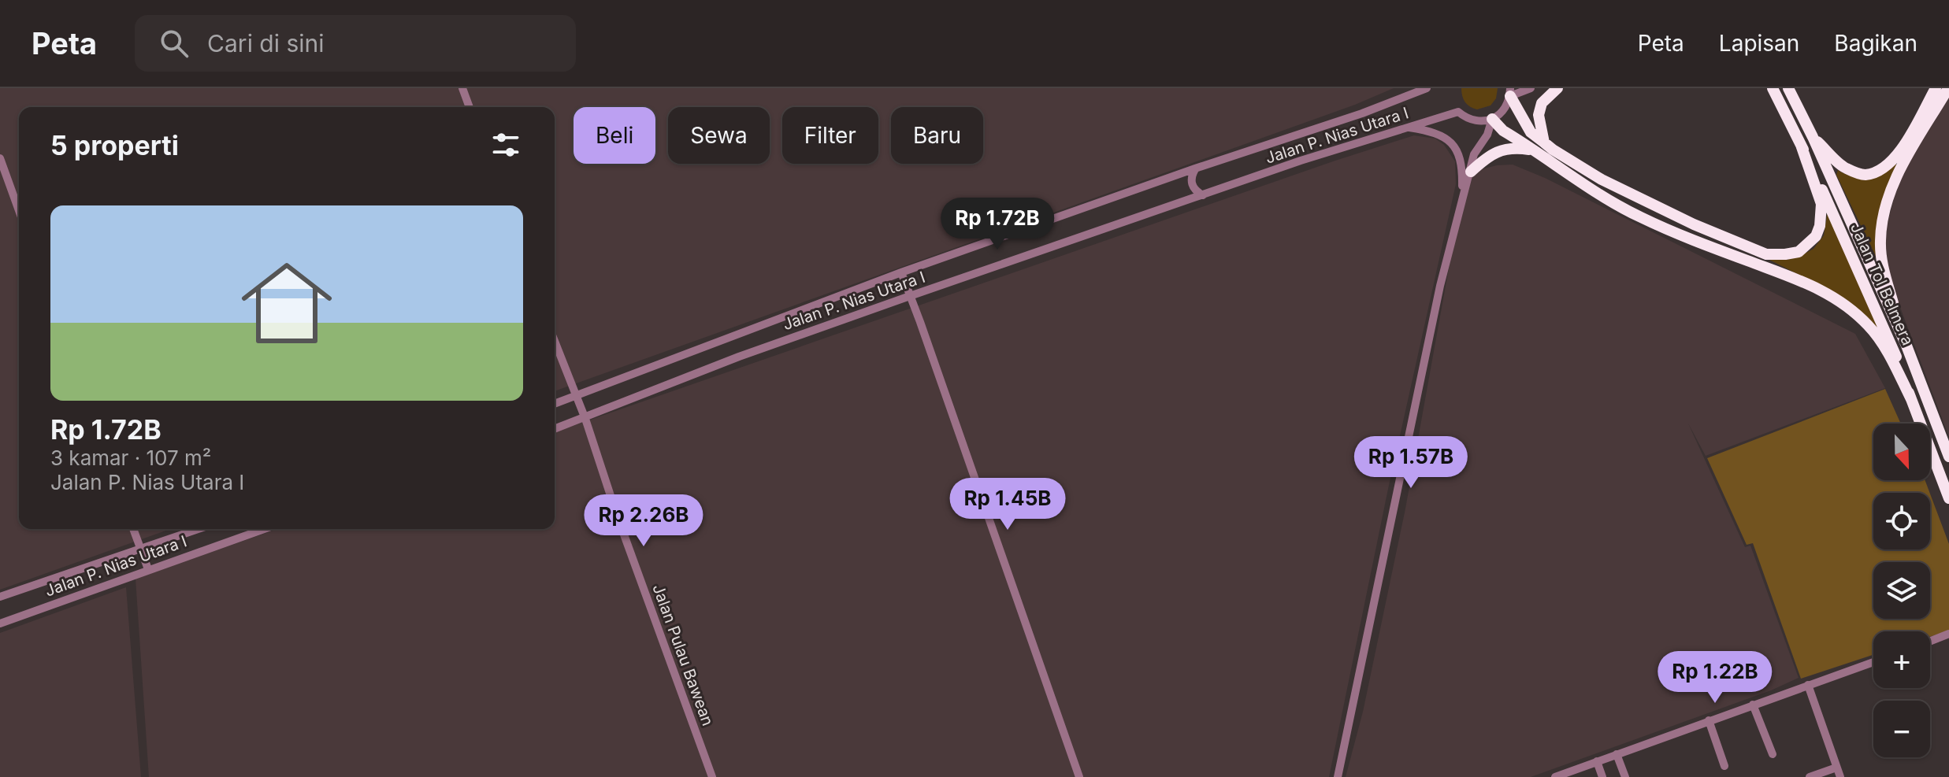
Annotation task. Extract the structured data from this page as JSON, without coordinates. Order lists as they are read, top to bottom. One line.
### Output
{"streets":{"highway":["Jalan Tol Belmera"],"street":["Jalan P. Nias Utara I","Jalan Pulau Bawean"]},"crossings":[["Jalan P. Nias Utara I","Jalan Pulau Bawean"]],"north":"bottom","page":{"header":"Peta","search":"Cari di sini","nav":["Peta","Lapisan","Bagikan"],"chip":["Beli","Sewa","Filter","Baru"],"heading":"5 properti","list":[{"name":"Rp 1.72B","note":"3 kamar · 107 m² · Jalan P. Nias Utara I"}],"price":["Rp 1.72B","Rp 1.57B","Rp 1.45B","Rp 2.26B","Rp 1.22B"],"map_buttons":["+","−"]}}
